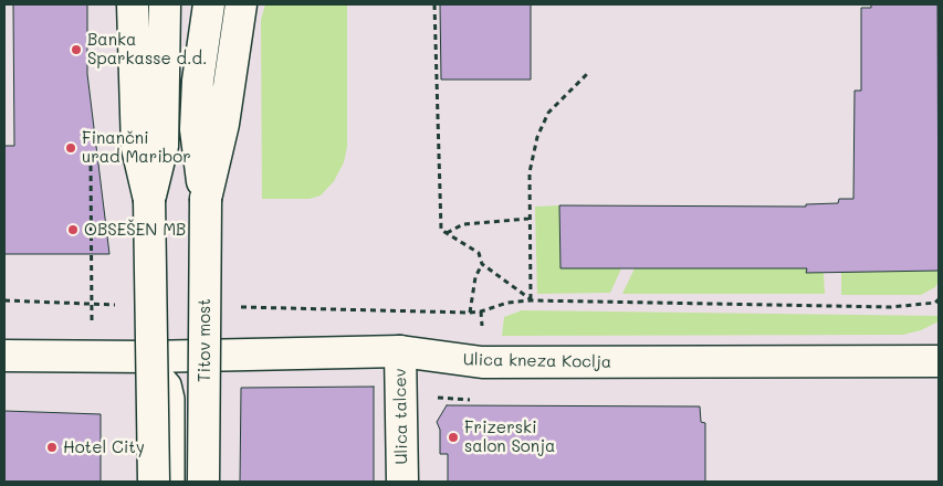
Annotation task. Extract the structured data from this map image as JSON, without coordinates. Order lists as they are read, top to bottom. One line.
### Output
{"streets":{"main road":["Titov most","Ulica kneza Koclja","Ulica talcev"]},"crossings":[["Ulica kneza Koclja","Ulica talcev"]],"places":["Banka Sparkasse d.d.","Finančni urad Maribor","OBSEŠEN MB","Frizerski salon Sonja","Hotel City"]}
